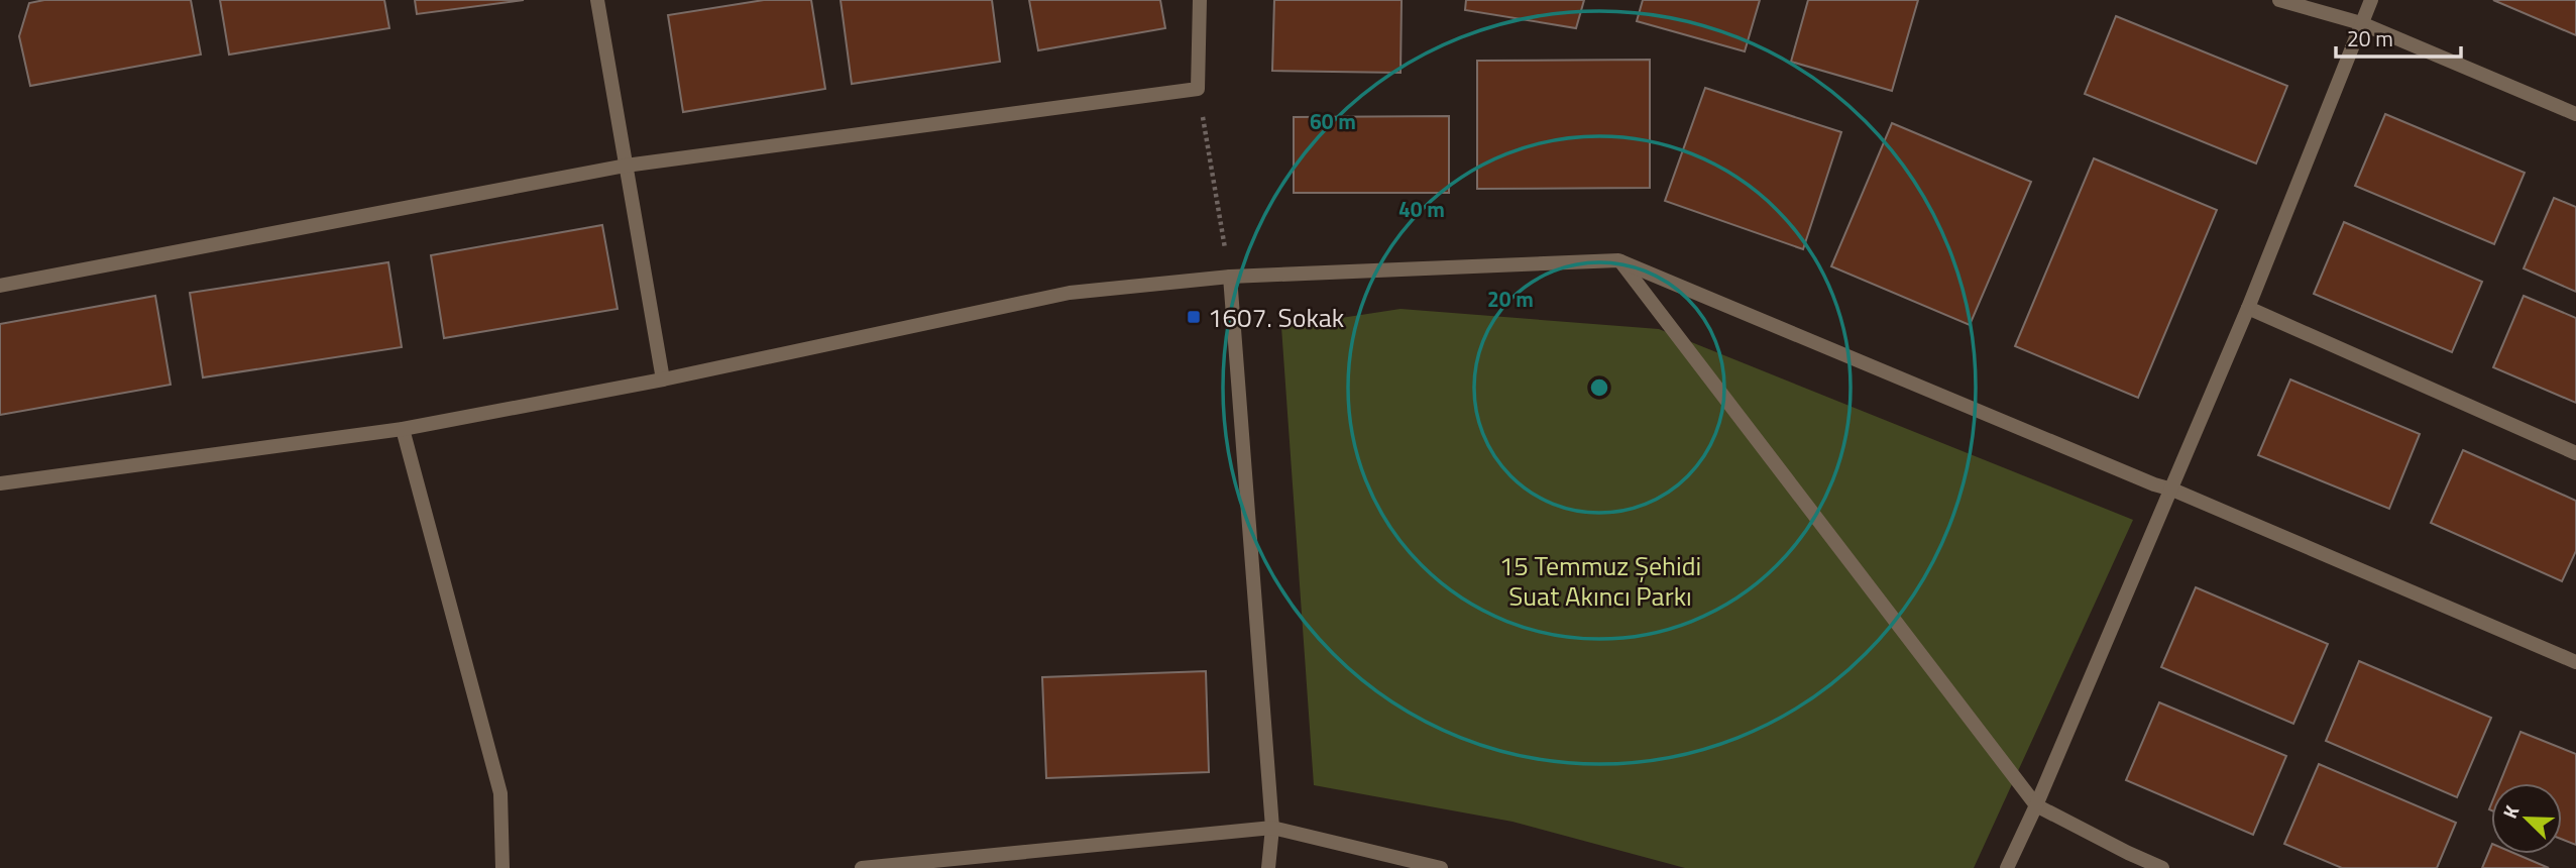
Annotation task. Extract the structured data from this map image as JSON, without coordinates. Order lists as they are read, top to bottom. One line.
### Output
{"parks":["15 Temmuz Şehidi Suat Akıncı Parkı"],"places":{"transit":["1607. Sokak"]},"scale_bar":"20 m","north":"top left","rings":["60 m","40 m","20 m"]}
